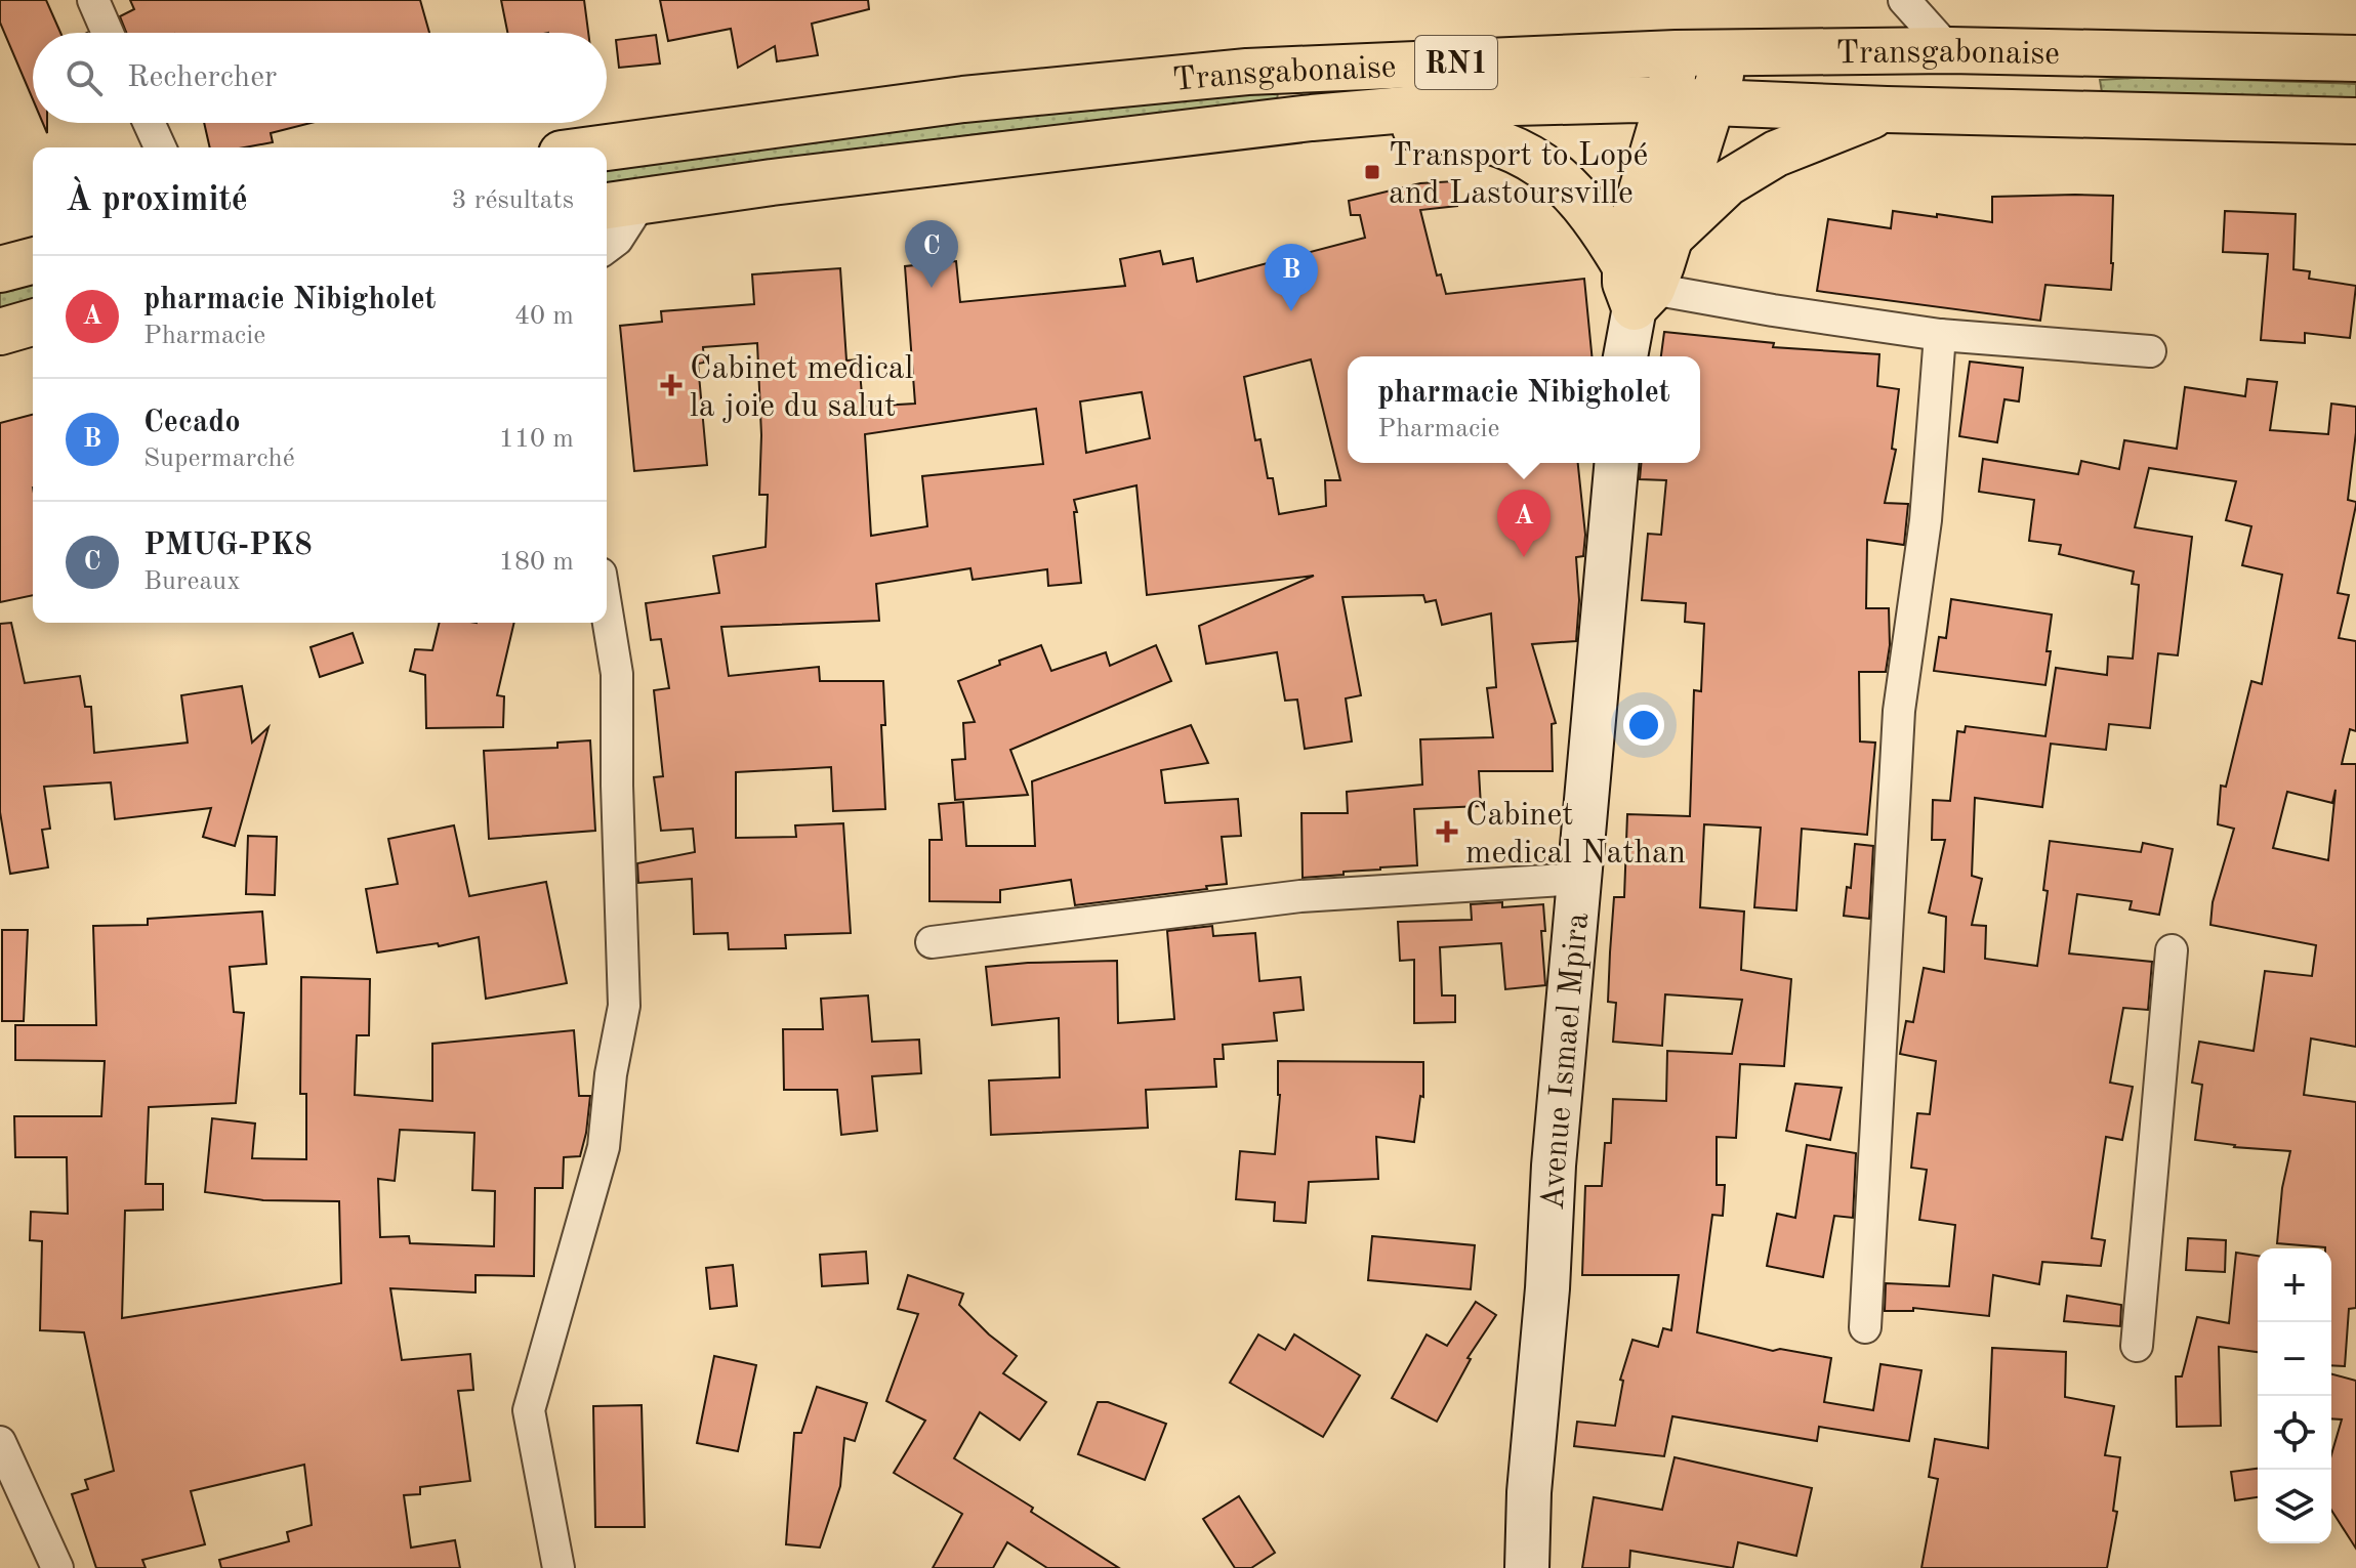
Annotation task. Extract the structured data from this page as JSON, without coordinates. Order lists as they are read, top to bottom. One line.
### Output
{"streets":{"highway":["Transgabonaise","RN1"],"main road":["Avenue Ismael Mpira"]},"places":{"transit":["Transport to Lopé and Lastoursville"],"health":["Cabinet medical la joie du salut","Cabinet medical Nathan"]},"page":{"search":"Rechercher","heading":["À proximité","3 résultats"],"pins":["C","B","A"],"list":[{"mark":"A","name":"pharmacie Nibigholet","note":"Pharmacie","value":"40 m"},{"mark":"B","name":"Cecado","note":"Supermarché","value":"110 m"},{"mark":"C","name":"PMUG-PK8","note":"Bureaux","value":"180 m"}],"popup":["pharmacie Nibigholet","Pharmacie"],"map_buttons":["+","−"]}}
